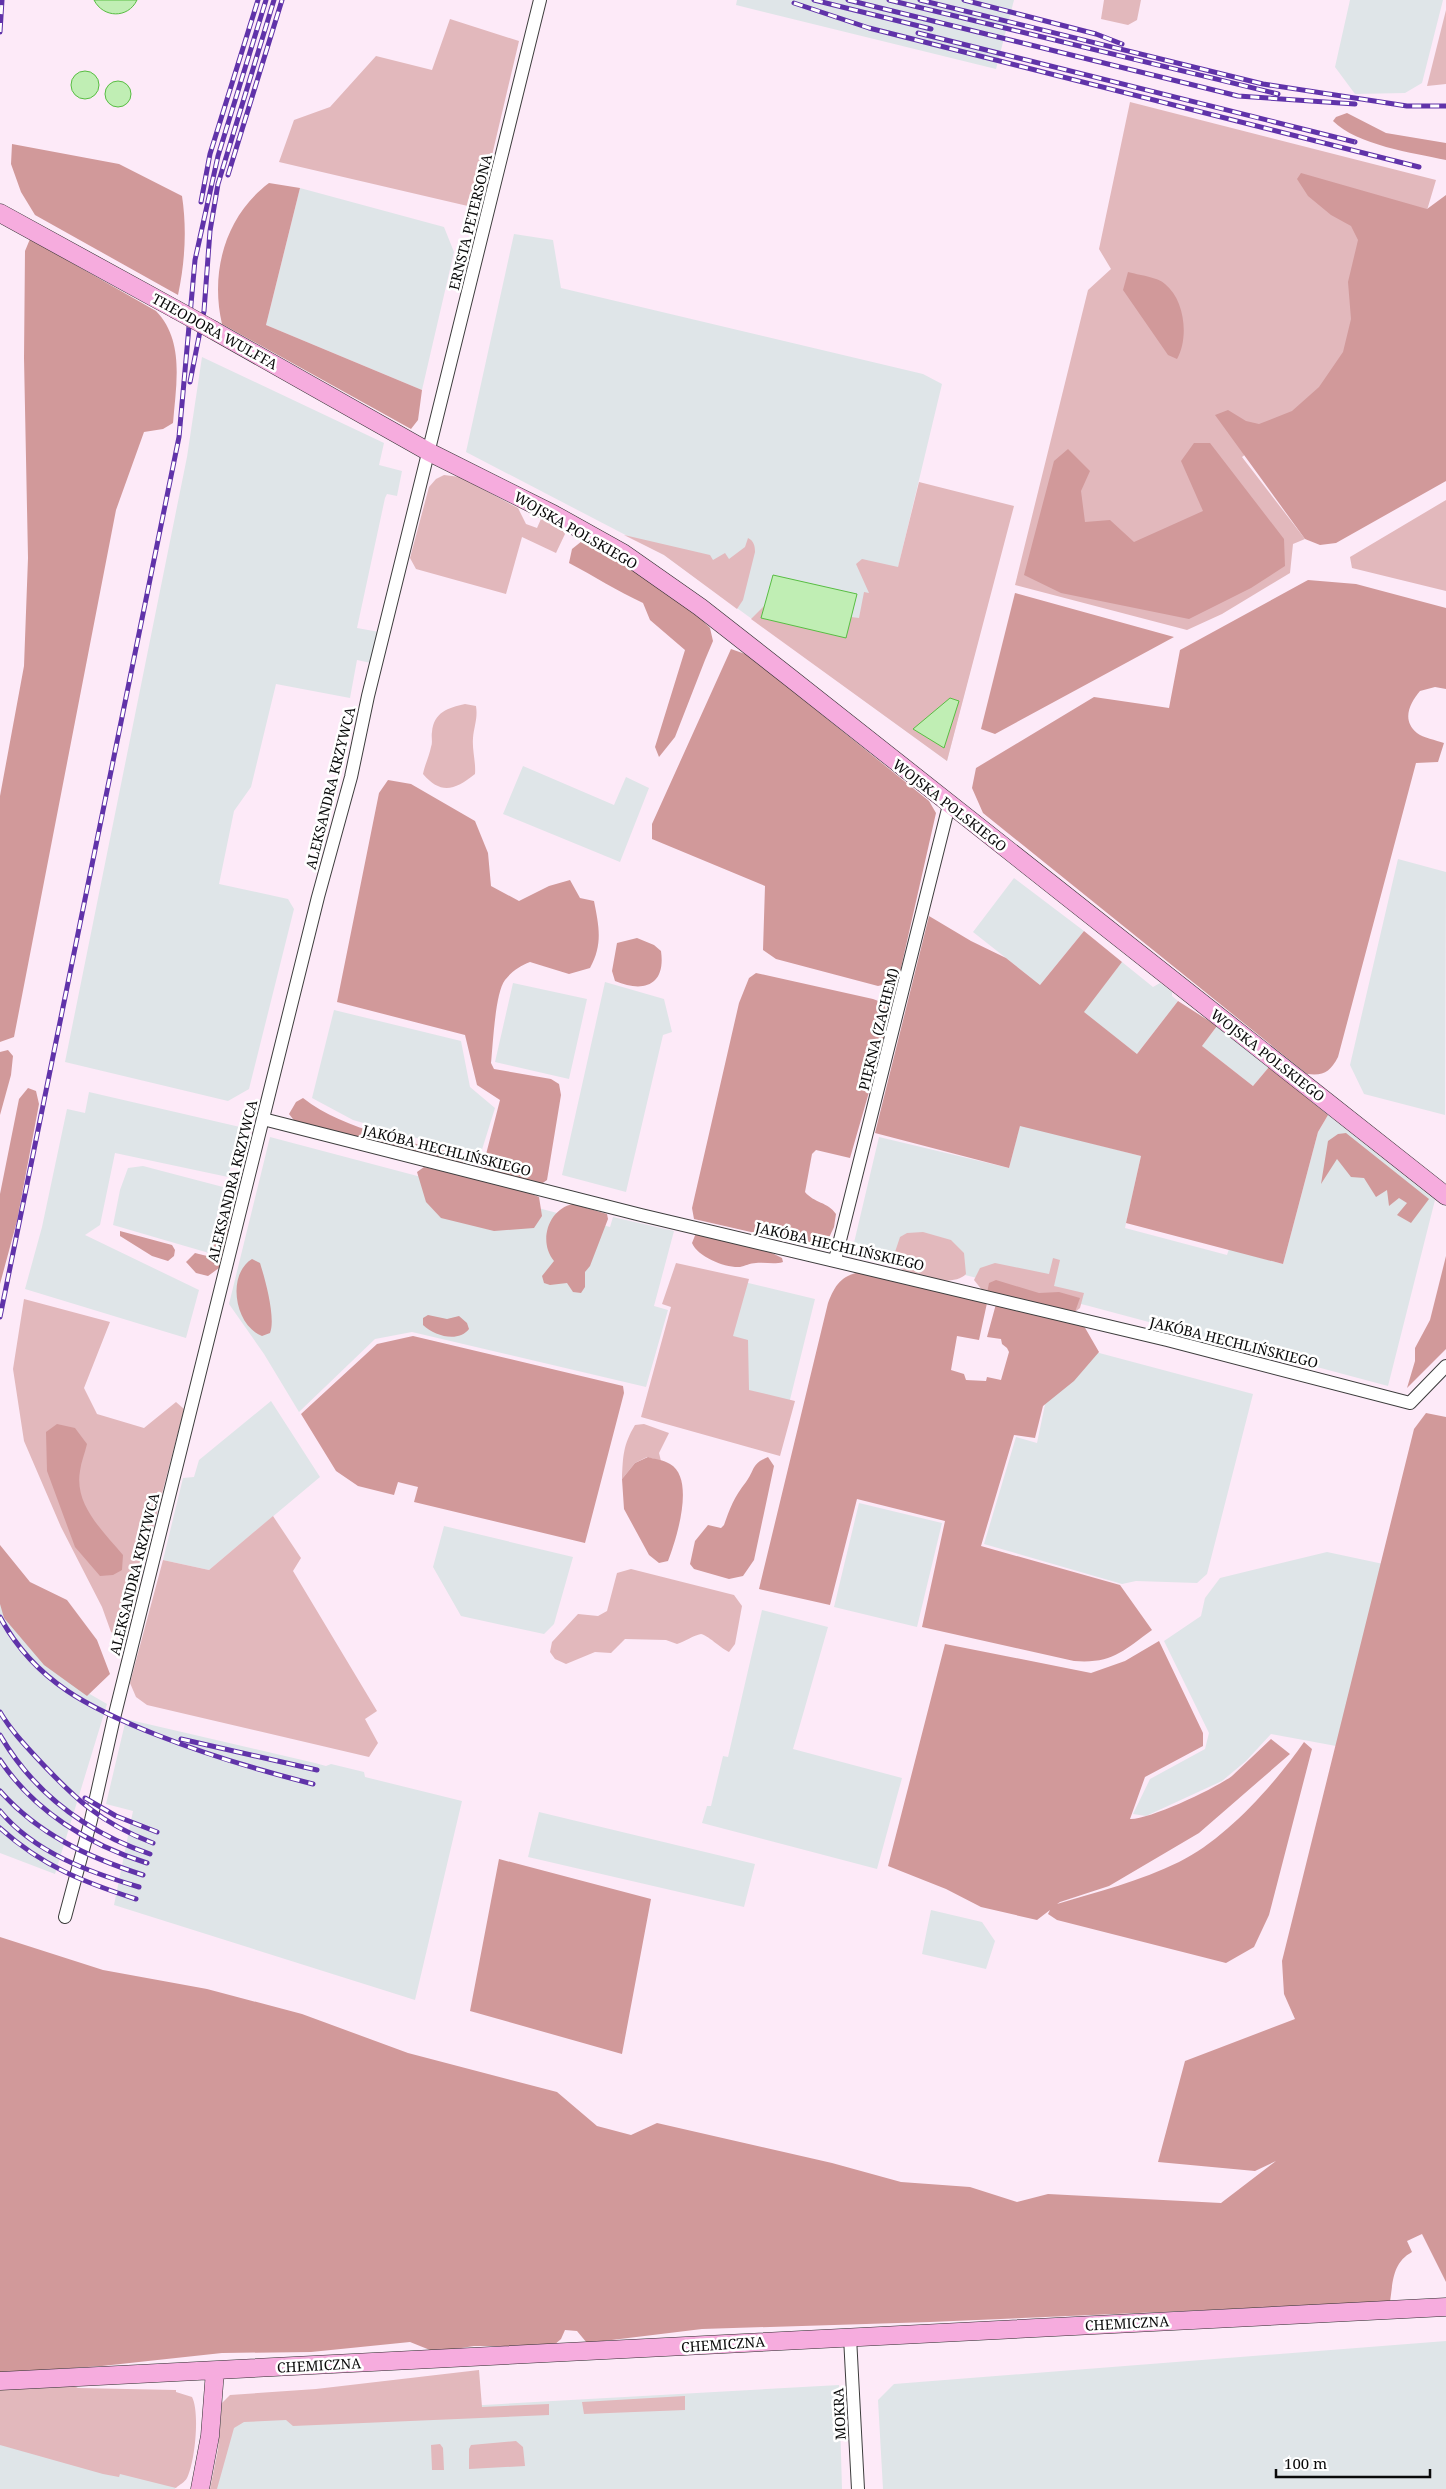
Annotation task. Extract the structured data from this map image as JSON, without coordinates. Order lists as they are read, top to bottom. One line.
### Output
{"streets":{"street":["ERNSTA PETERSONA","THEODORA WULFFA","WOJSKA POLSKIEGO","ALEKSANDRA KRZYWCA","PIĘKNA (ZACHEM)","JAKÓBA HECHLIŃSKIEGO","CHEMICZNA","MOKRA"]},"crossings":[["ERNSTA PETERSONA","THEODORA WULFFA"],["ERNSTA PETERSONA","WOJSKA POLSKIEGO"],["ERNSTA PETERSONA","ALEKSANDRA KRZYWCA"],["THEODORA WULFFA","WOJSKA POLSKIEGO"],["THEODORA WULFFA","ALEKSANDRA KRZYWCA"],["WOJSKA POLSKIEGO","ALEKSANDRA KRZYWCA"],["WOJSKA POLSKIEGO","PIĘKNA (ZACHEM)"],["ALEKSANDRA KRZYWCA","JAKÓBA HECHLIŃSKIEGO"],["PIĘKNA (ZACHEM)","JAKÓBA HECHLIŃSKIEGO"],["CHEMICZNA","MOKRA"]],"scale_bar":"100 m"}
